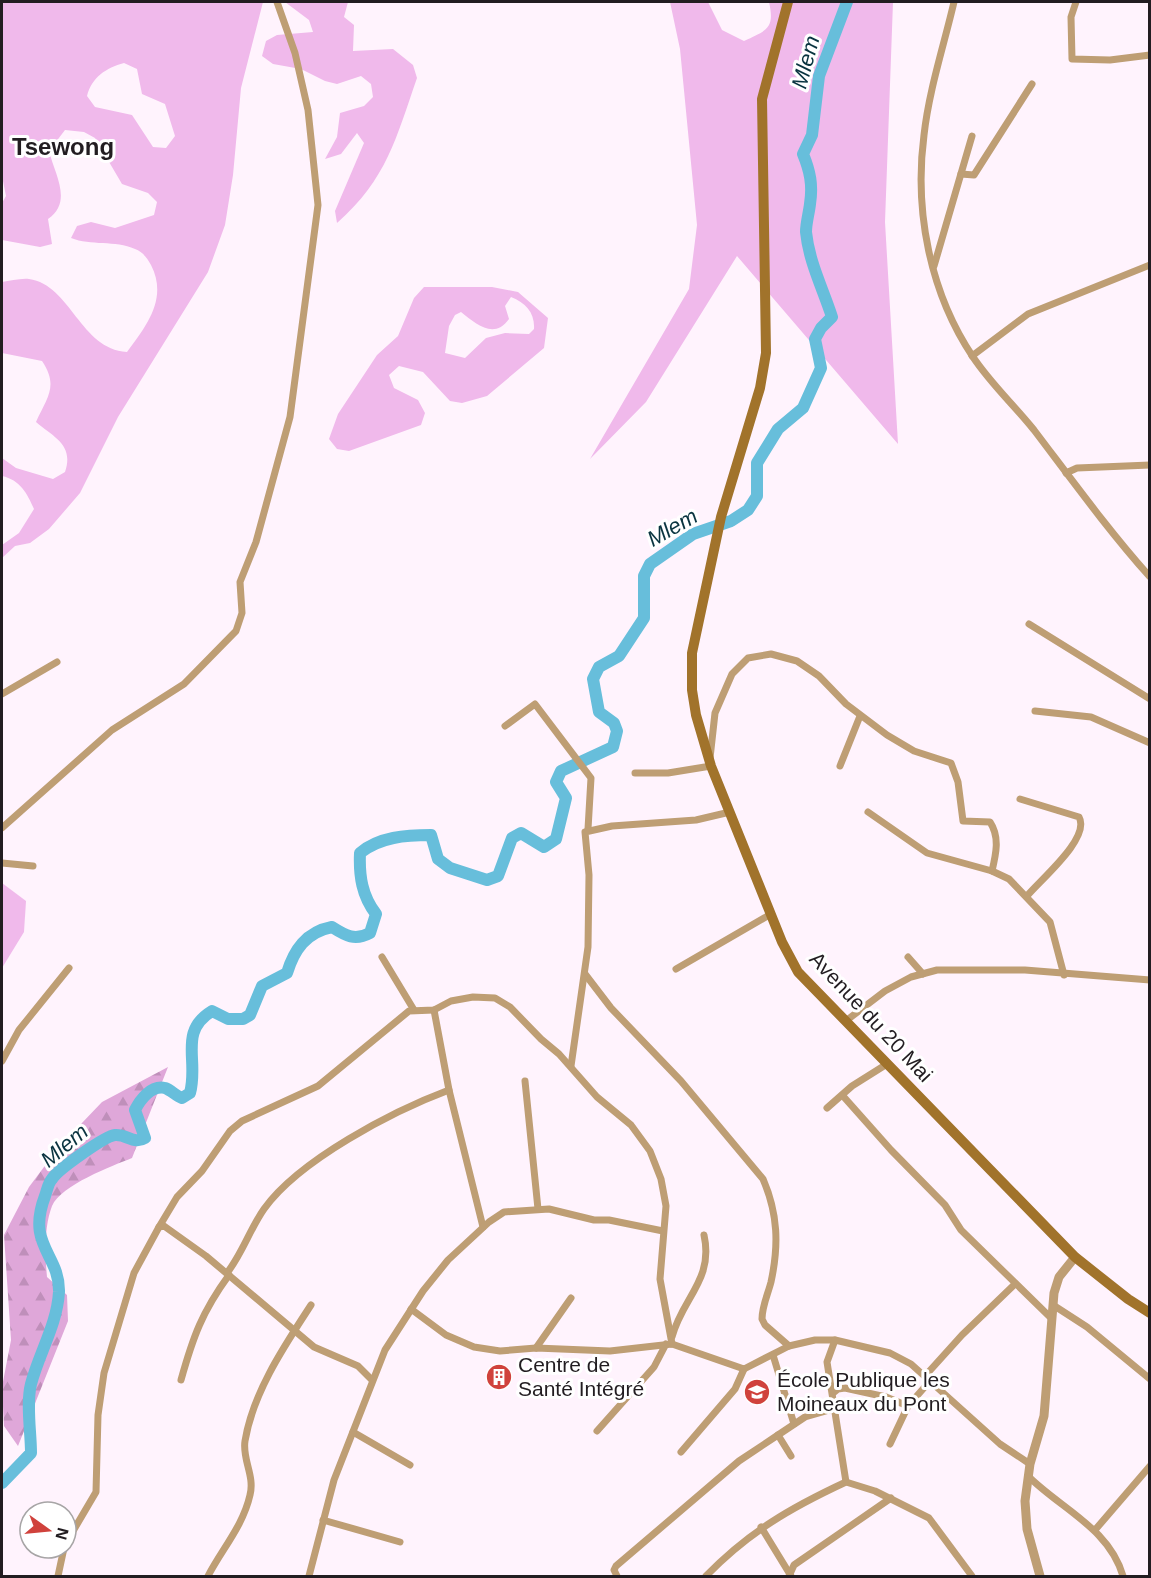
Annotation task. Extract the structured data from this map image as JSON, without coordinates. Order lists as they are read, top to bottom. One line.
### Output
{"streets":{"main road":["Avenue du 20 Mai"]},"districts":["Tsewong"],"water":["Mlem"],"places":{"building":["Centre de Santé Intégré"],"school or university":["École Publique les Moineaux du Pont"]},"north":"right"}
